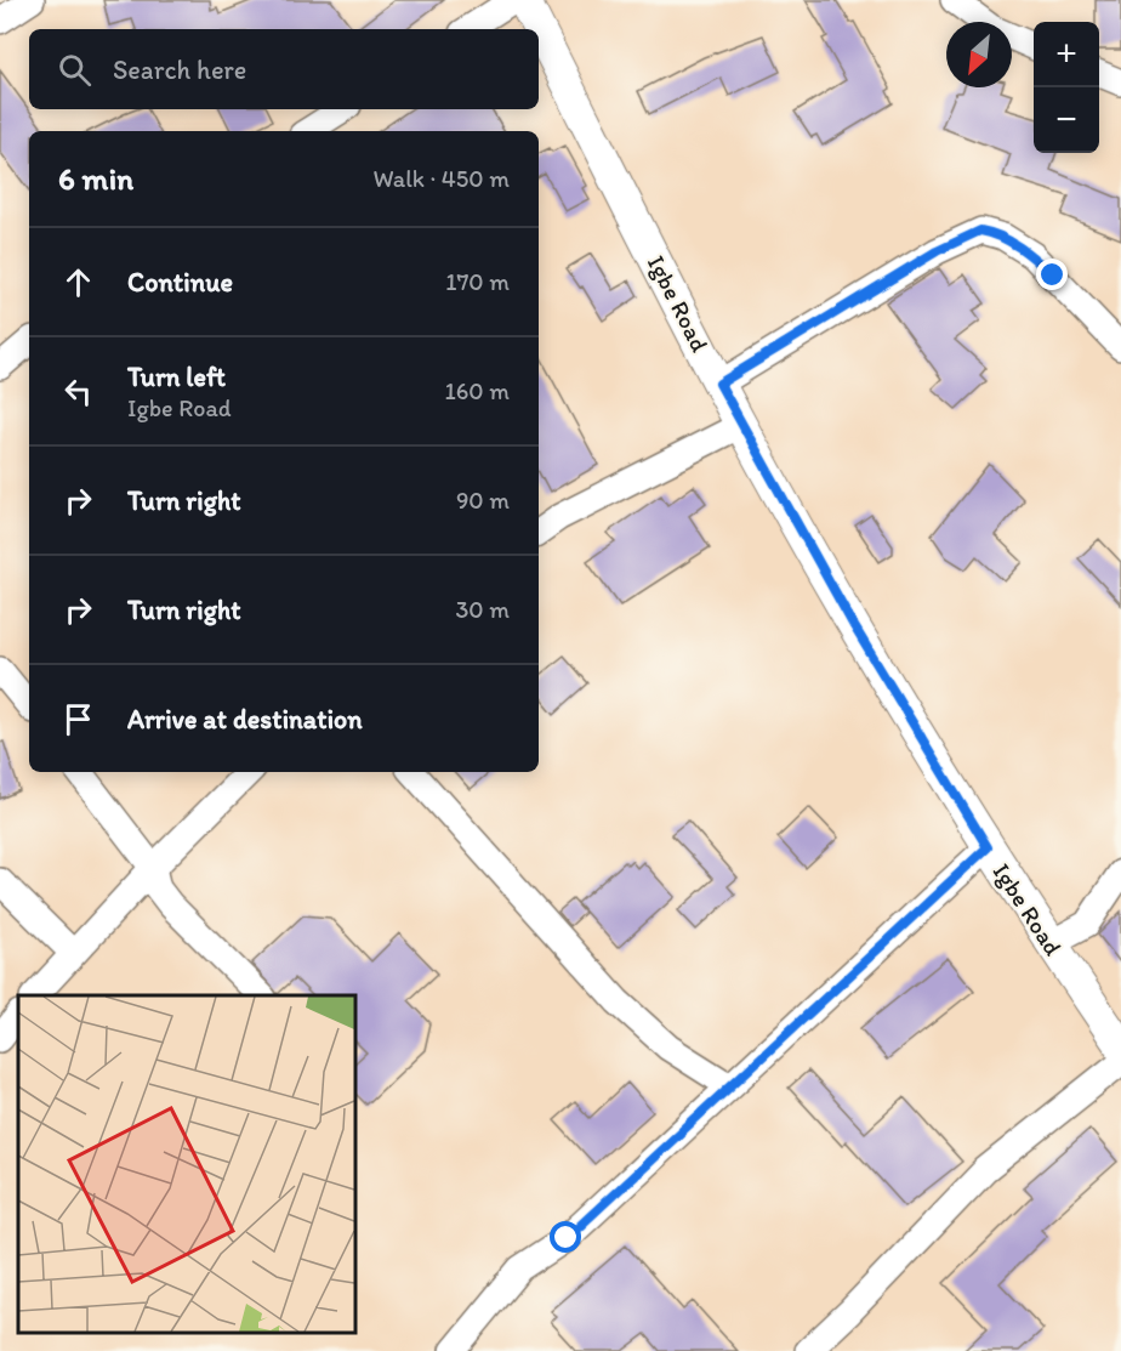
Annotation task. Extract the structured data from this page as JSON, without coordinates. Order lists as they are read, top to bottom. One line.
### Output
{"streets":{"street":["Igbe Road"]},"north":"bottom left","page":{"map_buttons":["+","−"],"search":"Search here","heading":["6 min","Walk · 450 m"],"list":[["Continue","170 m"],["Turn left","Igbe Road","160 m"],["Turn right","90 m"],["Turn right","30 m"],"Arrive at destination"]}}
